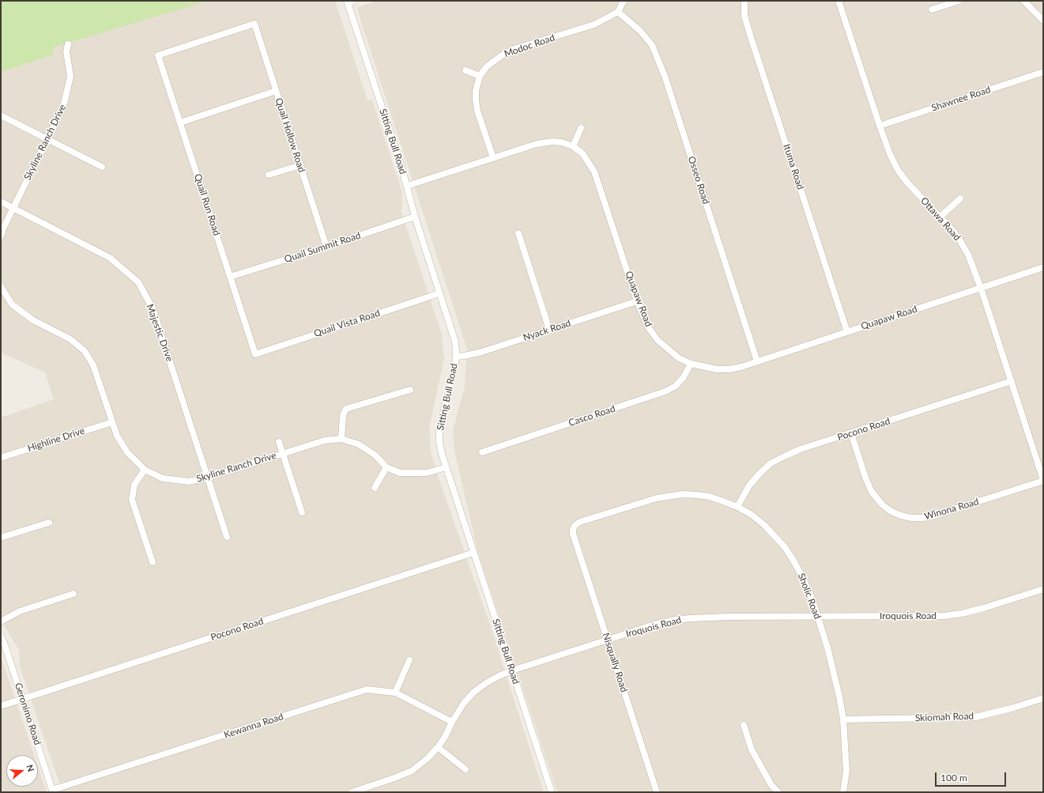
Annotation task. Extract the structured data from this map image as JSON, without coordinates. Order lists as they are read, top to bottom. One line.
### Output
{"streets":{"street":["Modoc Road","Shawnee Road","Quail Hollow Road","Sitting Bull Road","Skyline Ranch Drive","Ituma Road","Osseo Road","Quail Run Road","Ottawa Road","Quail Summit Road","Quapaw Road","Quail Vista Road","Nyack Road","Majestic Drive","Casco Road","Pocono Road","Highline Drive","Winona Road","Sholic Road","Iroquois Road","Nisqually Road","Geronimo Road","Skiomah Road","Kewanna Road"]},"crossings":[["Modoc Road","Osseo Road"],["Modoc Road","Quapaw Road"],["Shawnee Road","Ottawa Road"],["Quail Hollow Road","Quail Run Road"],["Quail Hollow Road","Quail Summit Road"],["Sitting Bull Road","Skyline Ranch Drive"],["Sitting Bull Road","Quail Summit Road"],["Sitting Bull Road","Quapaw Road"],["Sitting Bull Road","Quail Vista Road"],["Sitting Bull Road","Nyack Road"],["Sitting Bull Road","Pocono Road"],["Sitting Bull Road","Iroquois Road"],["Skyline Ranch Drive","Majestic Drive"],["Skyline Ranch Drive","Highline Drive"],["Ituma Road","Quapaw Road"],["Osseo Road","Quapaw Road"],["Quail Run Road","Quail Summit Road"],["Quail Run Road","Quail Vista Road"],["Ottawa Road","Quapaw Road"],["Ottawa Road","Pocono Road"],["Ottawa Road","Winona Road"],["Quapaw Road","Nyack Road"],["Quapaw Road","Casco Road"],["Pocono Road","Winona Road"],["Pocono Road","Sholic Road"],["Pocono Road","Geronimo Road"],["Sholic Road","Iroquois Road"],["Sholic Road","Nisqually Road"],["Sholic Road","Skiomah Road"],["Iroquois Road","Nisqually Road"],["Iroquois Road","Kewanna Road"],["Geronimo Road","Kewanna Road"]],"scale_bar":"100 m","north":"right"}
